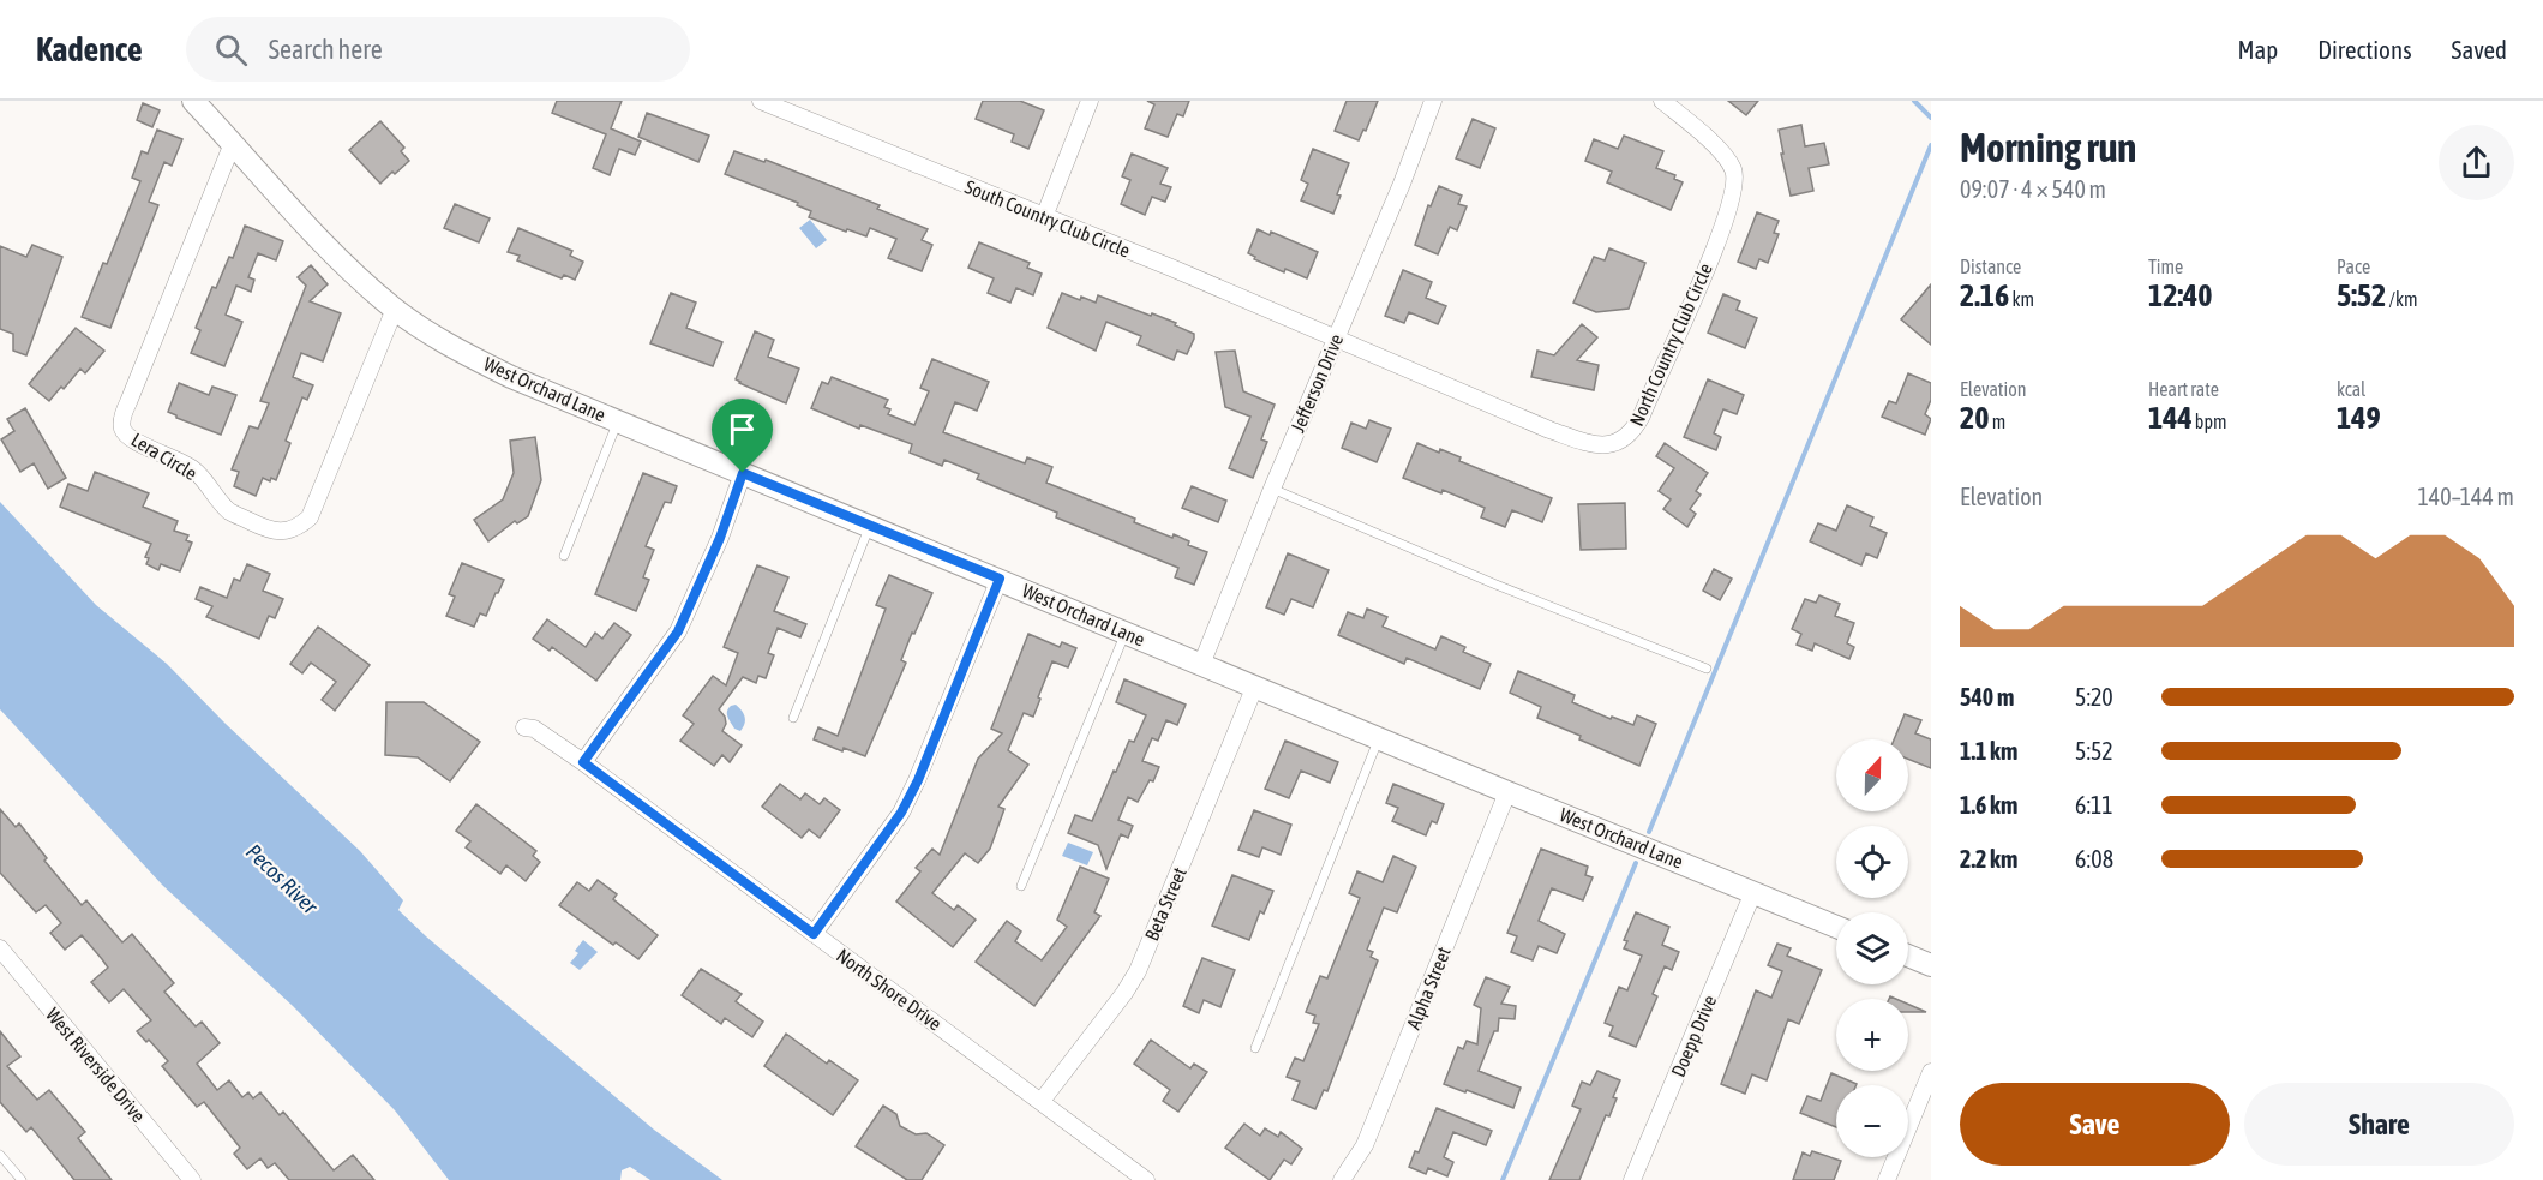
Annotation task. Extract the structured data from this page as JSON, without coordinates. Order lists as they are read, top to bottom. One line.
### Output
{"streets":{"street":["South Country Club Circle","North Country Club Circle","Jefferson Drive","West Orchard Lane","Lera Circle","Beta Street","Alpha Street","North Shore Drive","Doepp Drive","West Riverside Drive"]},"crossings":[["South Country Club Circle","North Country Club Circle"],["South Country Club Circle","Jefferson Drive"],["North Country Club Circle","Jefferson Drive"],["Jefferson Drive","West Orchard Lane"],["West Orchard Lane","Lera Circle"],["West Orchard Lane","Beta Street"],["West Orchard Lane","Alpha Street"],["West Orchard Lane","Doepp Drive"],["Beta Street","North Shore Drive"]],"water":["Pecos River"],"north":"top","page":{"header":"Kadence","search":"Search here","nav":["Map","Directions","Saved"],"heading":["Morning run","09:07 · 4 × 540 m"],"stats":[["Distance","2.16 km"],["Time","12:40"],["Pace","5:52 /km"],["Elevation","20 m"],["Heart rate","144 bpm"],["kcal","149"]],"chart":["Elevation","140–144 m"],"list":[{"name":"540 m","note":"5:20"},{"name":"1.1 km","note":"5:52"},{"name":"1.6 km","note":"6:11"},{"name":"2.2 km","note":"6:08"}],"map_buttons":["+","−"],"buttons":["Save","Share"]}}
